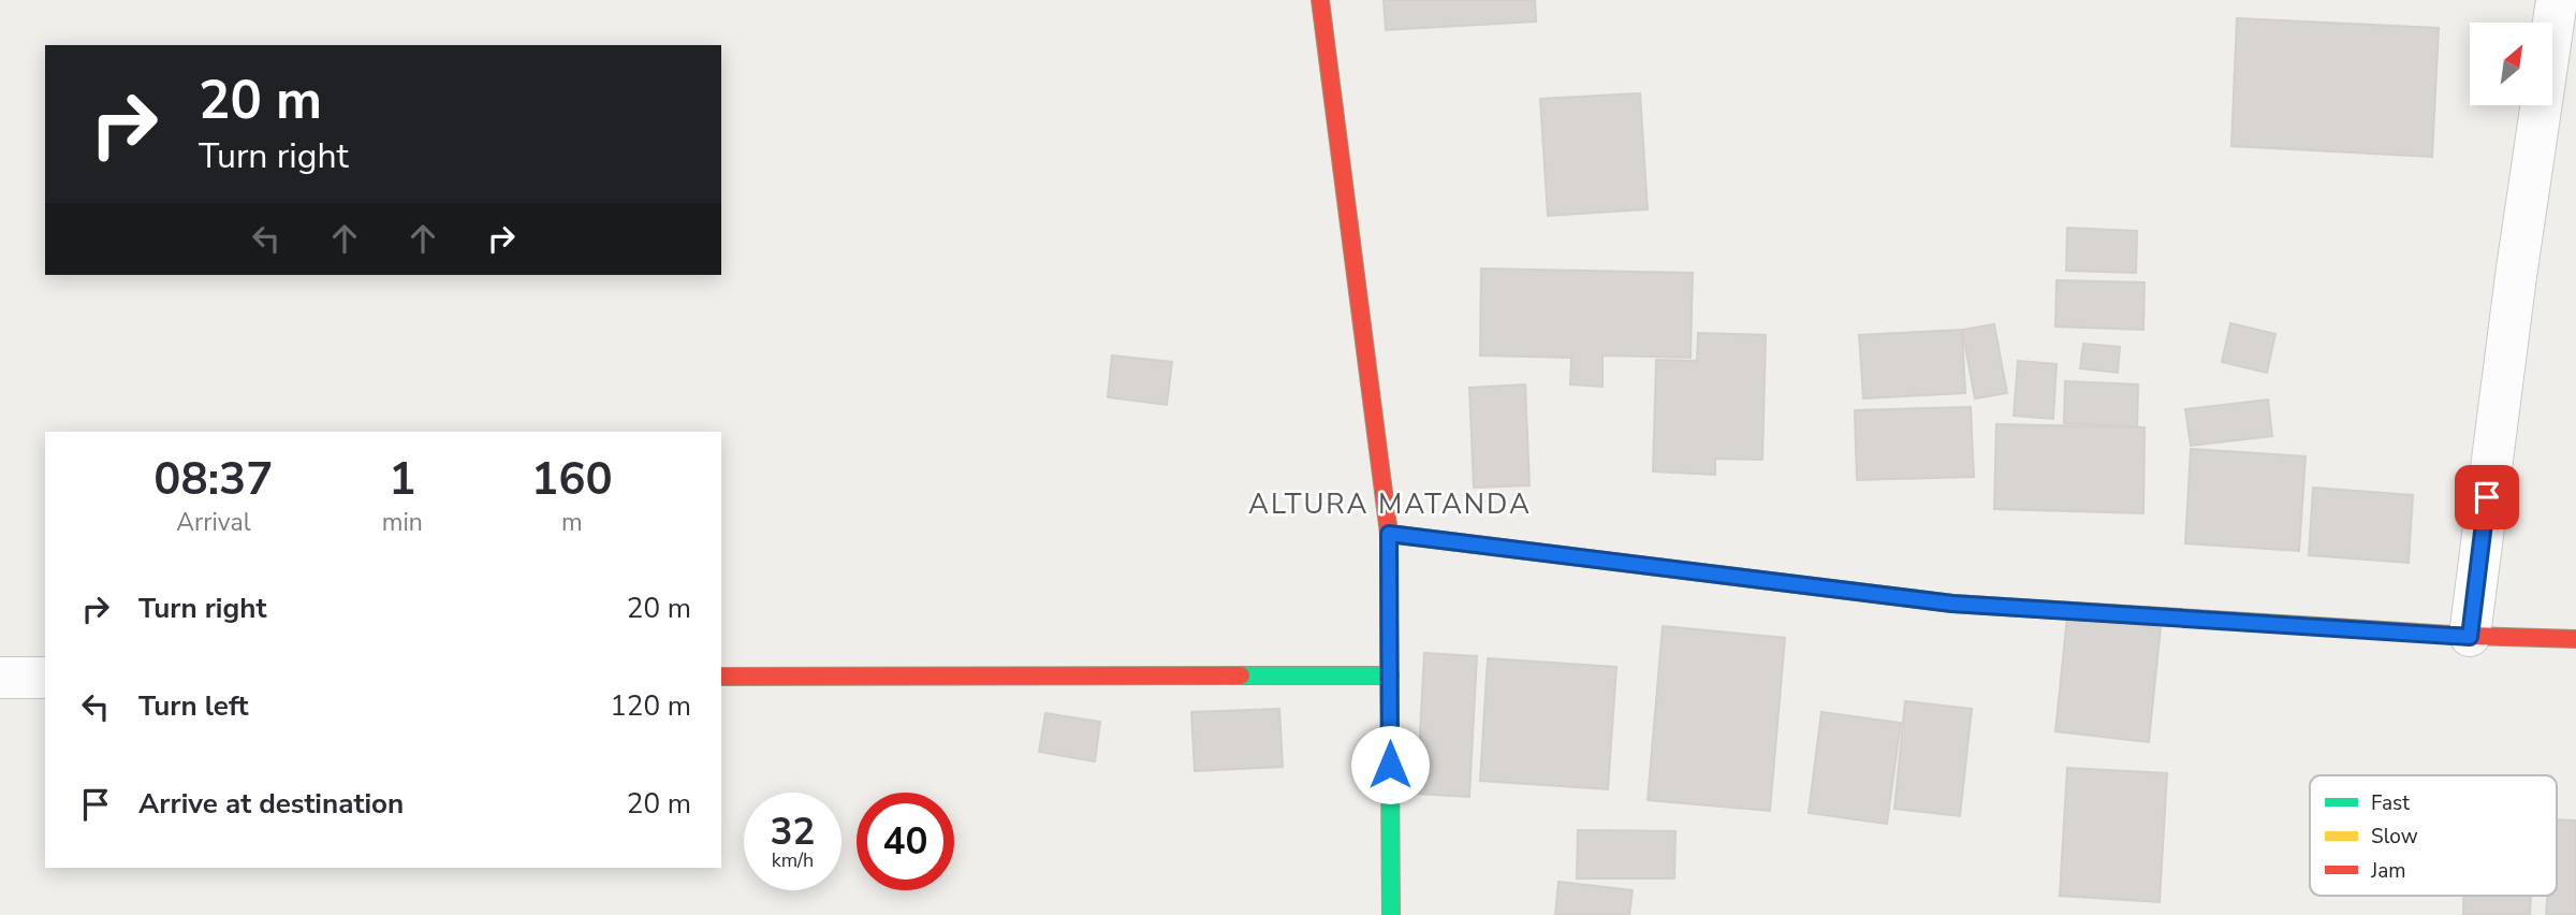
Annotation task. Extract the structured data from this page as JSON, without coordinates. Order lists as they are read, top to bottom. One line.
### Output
{"districts":["ALTURA MATANDA"],"legend":["Fast","Slow","Jam"],"north":"top right","page":{"turn":["20 m","Turn right"],"eta":["08:37","Arrival","1","min","160","m"],"list":[{"name":"Turn right","value":"20 m"},{"name":"Turn left","value":"120 m"},{"name":"Arrive at destination","value":"20 m"}],"speed":"32 km/h","limit":"40"}}
